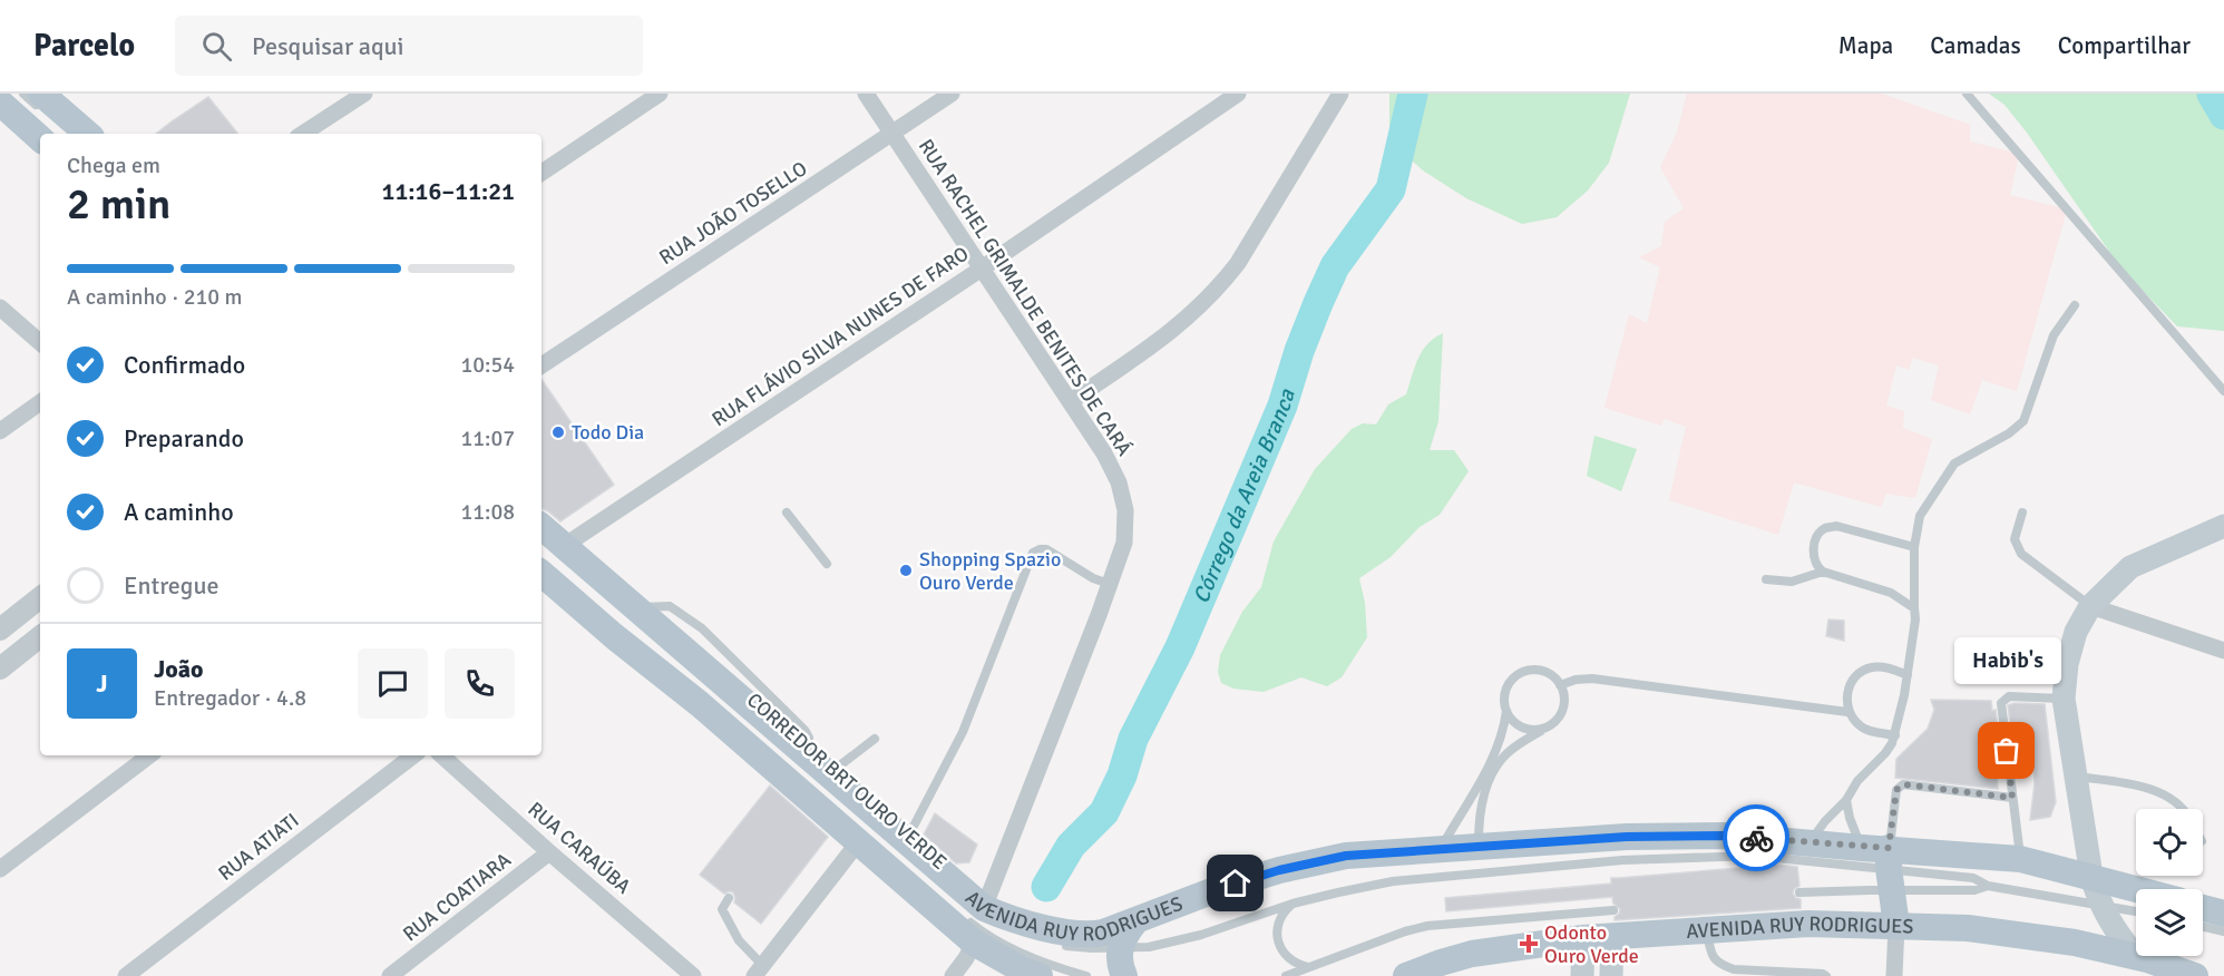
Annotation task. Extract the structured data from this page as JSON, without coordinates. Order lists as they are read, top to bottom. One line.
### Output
{"streets":{"main road":["AVENIDA RUY RODRIGUES"],"street":["RUA JOÃO TOSELLO","RUA RACHEL GRIMALDE BENITES DE CARÁ","RUA FLÁVIO SILVA NUNES DE FARO","RUA ATIATI","RUA CARAÚBA","RUA COATIARA"],"lane":["CORREDOR BRT OURO VERDE"]},"crossings":[["RUA JOÃO TOSELLO","RUA RACHEL GRIMALDE BENITES DE CARÁ"],["RUA RACHEL GRIMALDE BENITES DE CARÁ","RUA FLÁVIO SILVA NUNES DE FARO"],["RUA RACHEL GRIMALDE BENITES DE CARÁ","CORREDOR BRT OURO VERDE"],["RUA RACHEL GRIMALDE BENITES DE CARÁ","AVENIDA RUY RODRIGUES"],["RUA FLÁVIO SILVA NUNES DE FARO","AVENIDA RUY RODRIGUES"],["CORREDOR BRT OURO VERDE","AVENIDA RUY RODRIGUES"],["RUA CARAÚBA","RUA COATIARA"]],"water":["Córrego da Areia Branca"],"places":{"other":["Todo Dia","Shopping Spazio Ouro Verde","Habib's"],"health":["Odonto Ouro Verde"]},"page":{"header":"Parcelo","search":"Pesquisar aqui","nav":["Mapa","Camadas","Compartilhar"],"heading":["2 min","Chega em","11:16–11:21"],"panel":["João","Entregador · 4.8"],"bar":"A caminho · 210 m","list":[["Confirmado","10:54"],["Preparando","11:07"],["A caminho","11:08"],"Entregue"],"bubble":"Habib's","round":"J"}}
